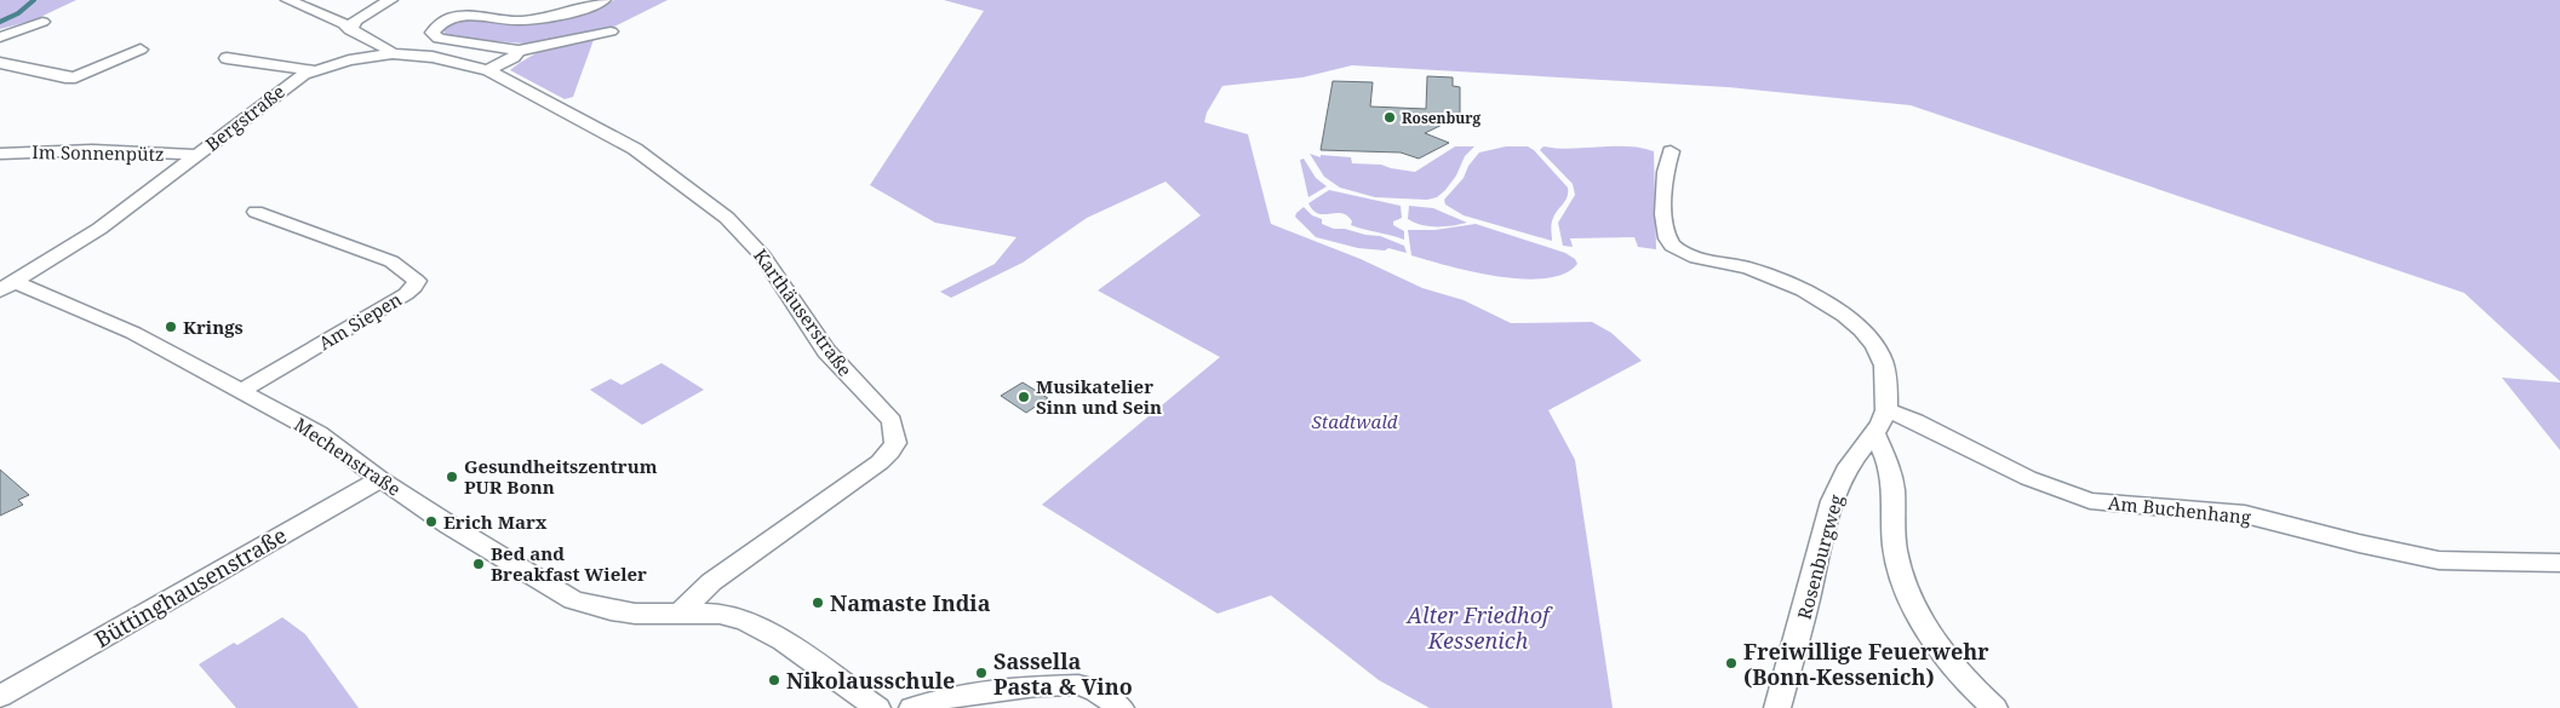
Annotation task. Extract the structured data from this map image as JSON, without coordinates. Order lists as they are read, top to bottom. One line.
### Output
{"streets":{"street":["Bergstraße","Im Sonnenpütz","Karthäuserstraße","Am Siepen","Mechenstraße","Am Buchenhang","Rosenburgweg","Büttinghausenstraße"]},"crossings":[["Bergstraße","Im Sonnenpütz"],["Bergstraße","Karthäuserstraße"],["Bergstraße","Mechenstraße"],["Karthäuserstraße","Mechenstraße"],["Am Siepen","Mechenstraße"],["Mechenstraße","Büttinghausenstraße"],["Am Buchenhang","Rosenburgweg"]],"parks":["Stadtwald","Alter Friedhof Kessenich"],"places":["Rosenburg","Krings","Musikatelier Sinn und Sein","Gesundheitszentrum PUR Bonn","Erich Marx","Bed and Breakfast Wieler","Namaste India","Freiwillige Feuerwehr (Bonn-Kessenich)","Sassella Pasta & Vino","Nikolausschule"]}
